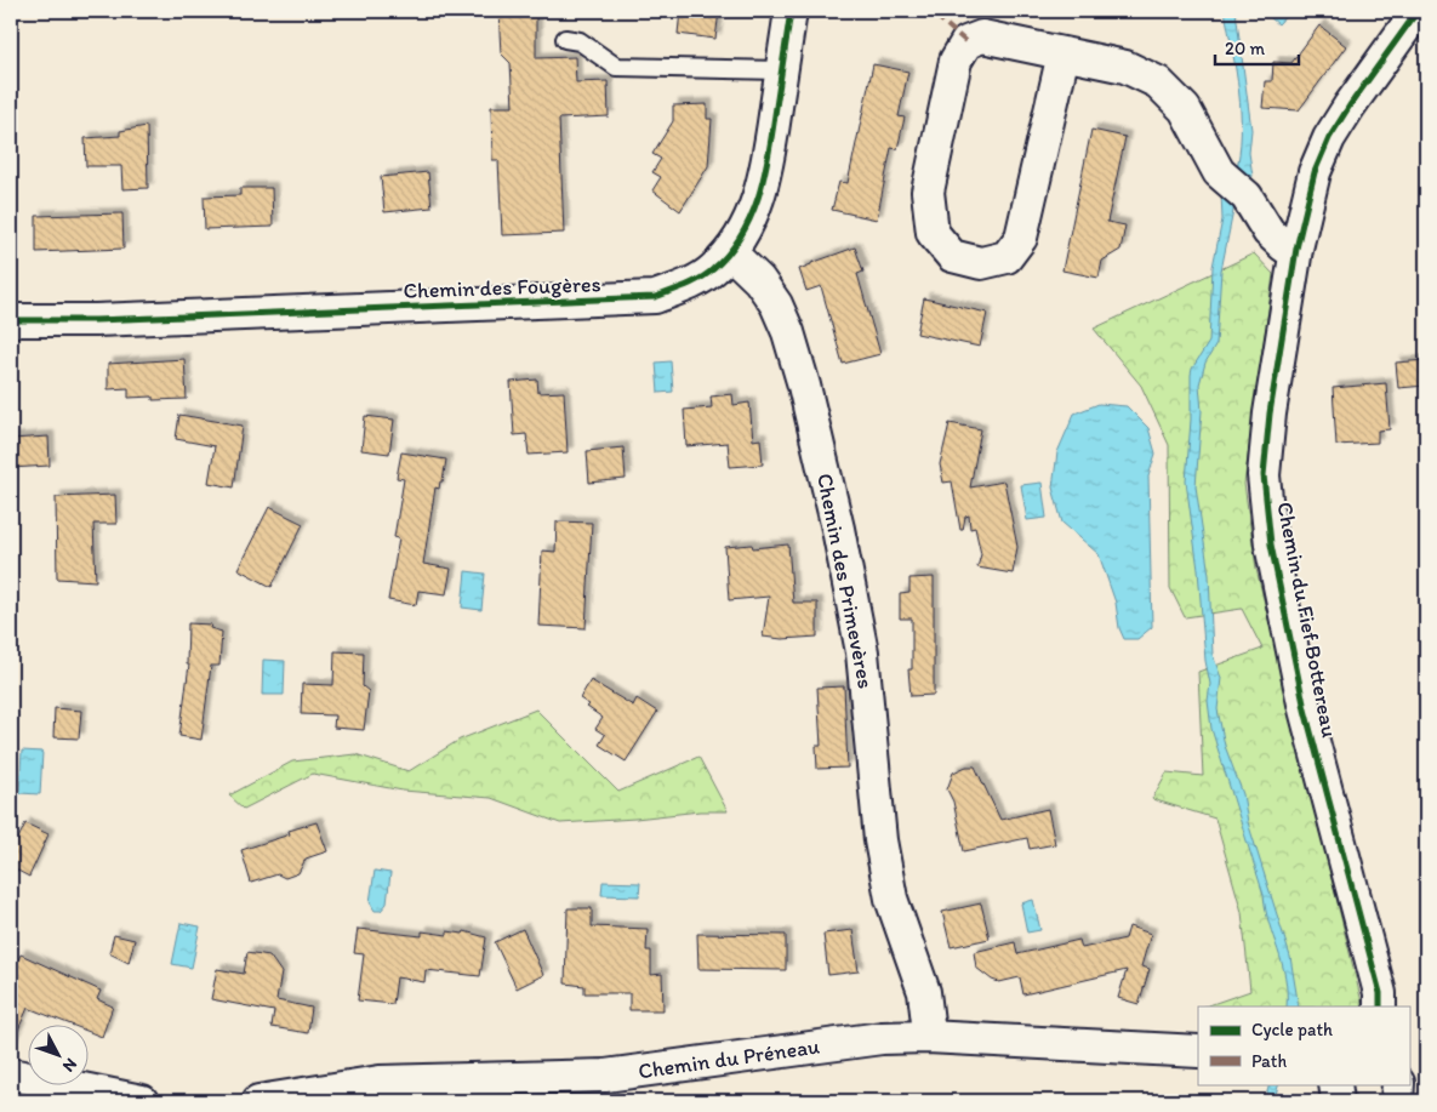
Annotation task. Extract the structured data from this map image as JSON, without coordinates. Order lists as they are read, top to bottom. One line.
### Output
{"streets":{"street":["Chemin des Fougères","Chemin des Primevères","Chemin du Fief Bottereau","Chemin du Préneau"]},"crossings":[["Chemin des Fougères","Chemin des Primevères"],["Chemin des Primevères","Chemin du Préneau"]],"legend":["Cycle path","Path"],"scale_bar":"20 m","north":"bottom right"}
